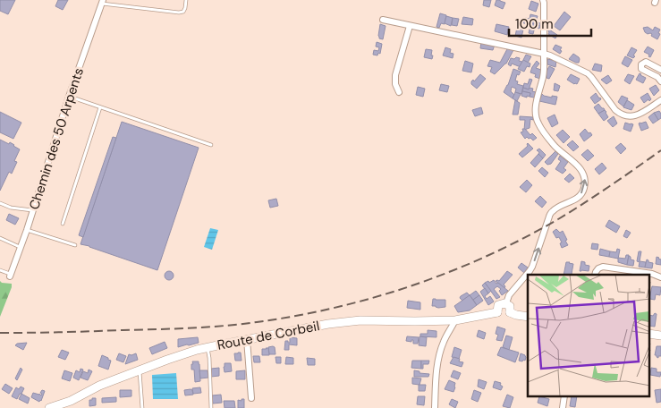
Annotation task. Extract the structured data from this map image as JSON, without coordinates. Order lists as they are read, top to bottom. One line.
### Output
{"streets":{"main road":["Route de Corbeil"],"street":["Chemin des 50 Arpents"]},"scale_bar":"100 m"}
